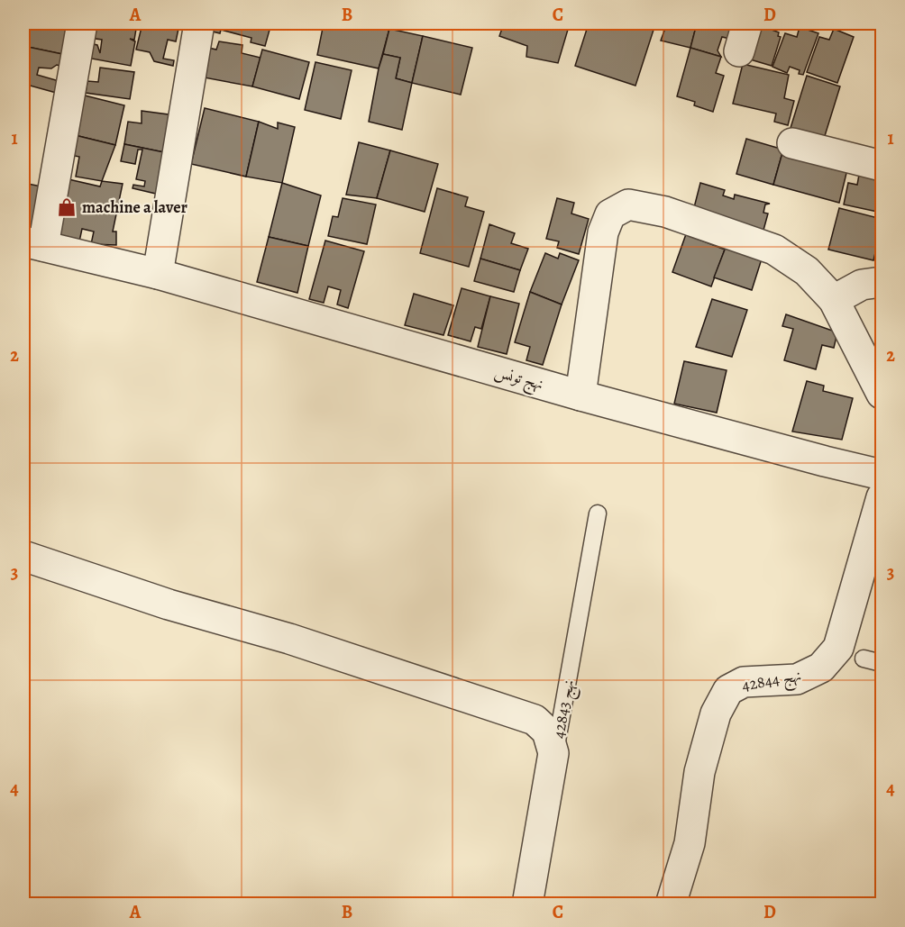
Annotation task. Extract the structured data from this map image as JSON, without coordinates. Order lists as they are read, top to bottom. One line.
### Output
{"streets":{"street":["نهج تونس","نهج 42844"],"lane":["نهج 42843"]},"places":{"shop":["machine a laver"]},"grid":{"columns":["A","B","C","D"],"rows":["1","2","3","4"]}}
